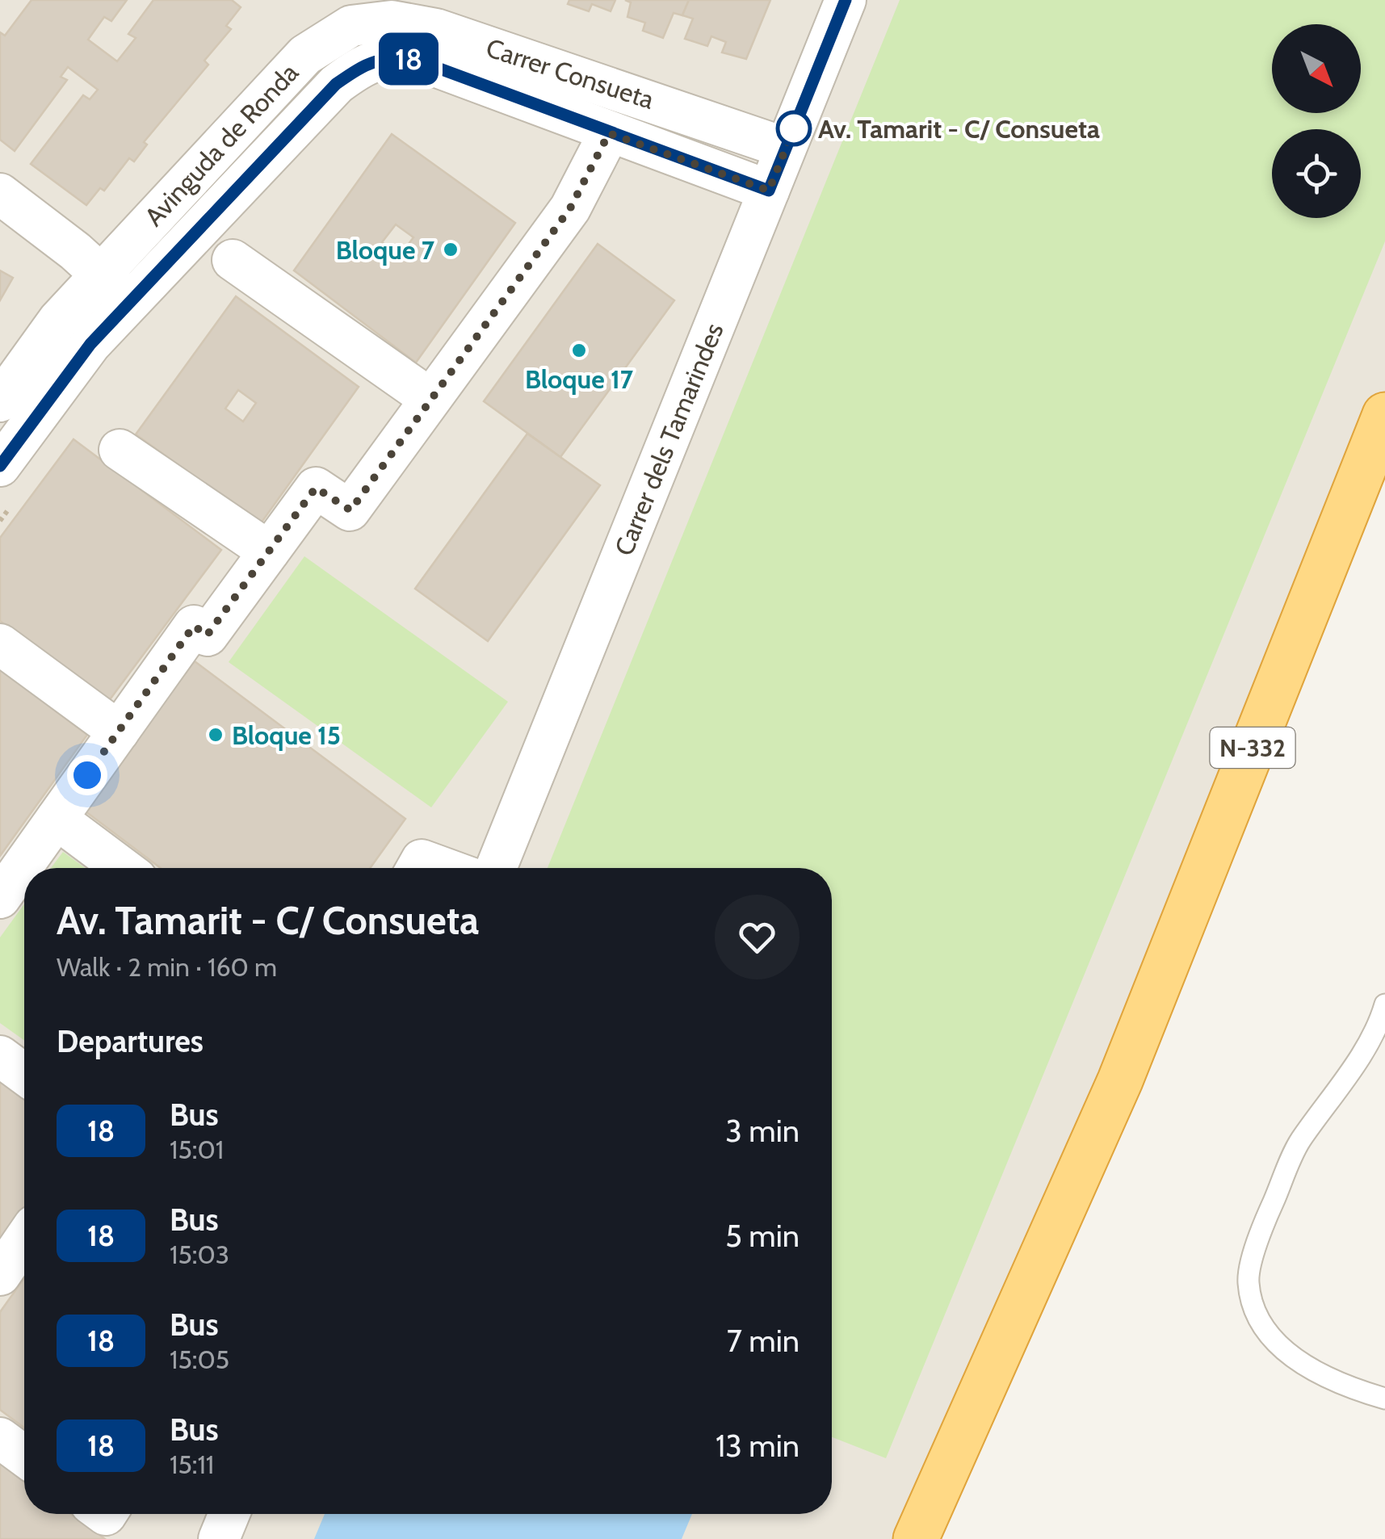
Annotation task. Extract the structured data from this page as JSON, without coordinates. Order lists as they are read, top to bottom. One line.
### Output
{"streets":{"highway":["N-332"],"street":["Carrer Consueta","Avinguda de Ronda","Carrer dels Tamarindes"]},"crossings":[["Carrer Consueta","Avinguda de Ronda"],["Carrer Consueta","Carrer dels Tamarindes"]],"places":["Av. Tamarit - C/ Consueta","Bloque 7","Bloque 17","Bloque 15"],"lines":["bus line 18"],"north":"bottom right","page":{"on_map":"18","heading":[["Av. Tamarit - C/ Consueta","Walk · 2 min · 160 m"],"Departures"],"list":[{"mark":"18","name":"Bus","note":"15:01","value":"3 min"},{"mark":"18","name":"Bus","note":"15:03","value":"5 min"},{"mark":"18","name":"Bus","note":"15:05","value":"7 min"},{"mark":"18","name":"Bus","note":"15:11","value":"13 min"}]}}
